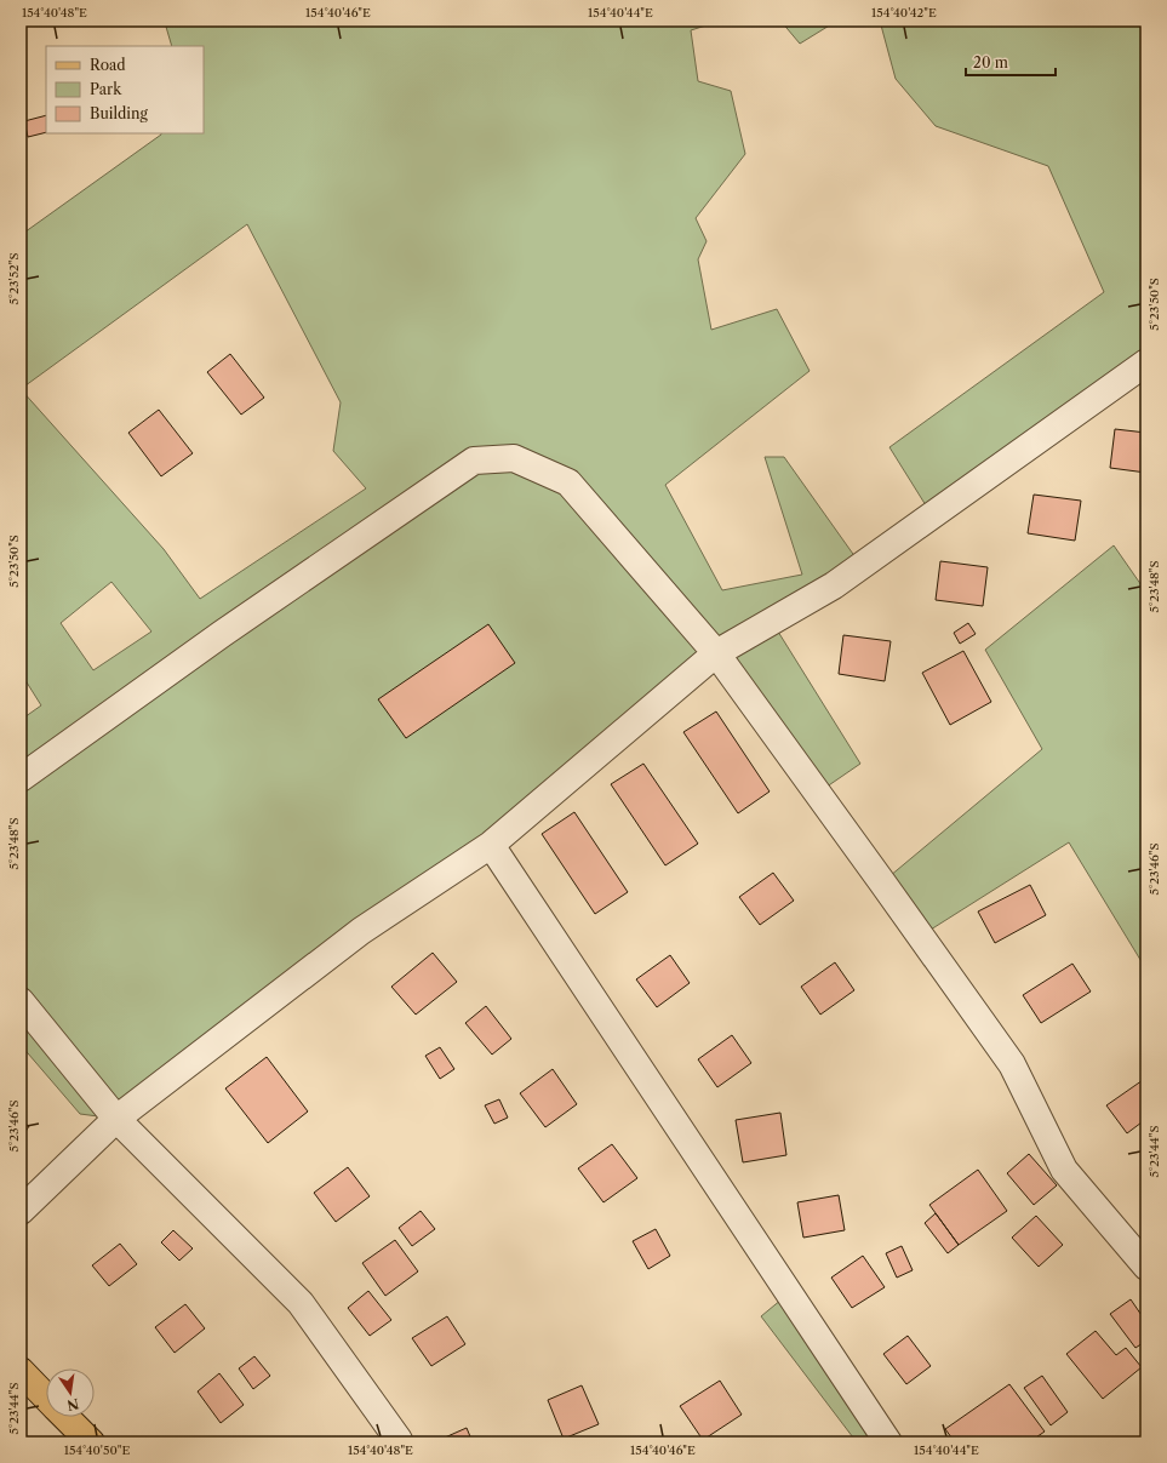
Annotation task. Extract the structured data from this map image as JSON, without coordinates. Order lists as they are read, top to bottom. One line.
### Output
{"legend":["Road","Park","Building"],"scale_bar":"20 m","north":"bottom","coordinates":["154°40'48\"E","154°40'46\"E","154°40'44\"E","154°40'42\"E","5°23'52\"S","5°23'50\"S","5°23'48\"S","5°23'46\"S","5°23'44\"S","154°40'50\"E"]}
